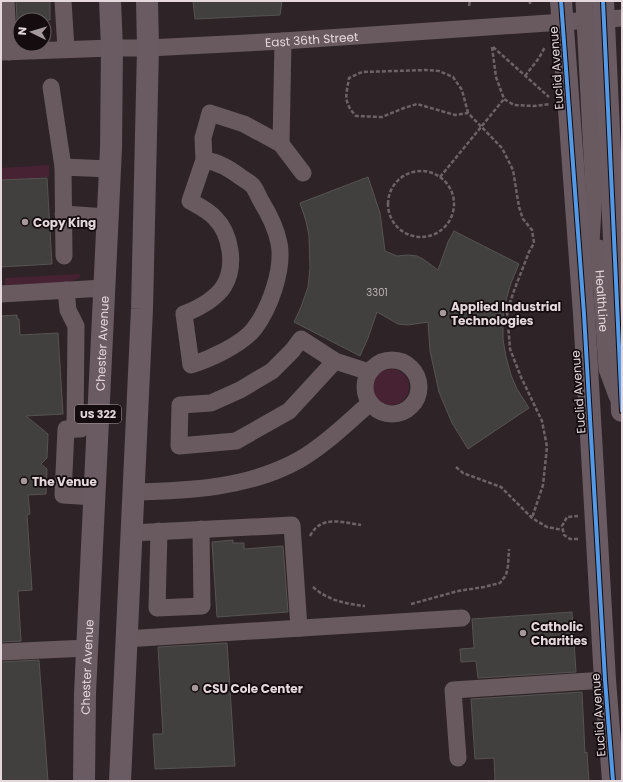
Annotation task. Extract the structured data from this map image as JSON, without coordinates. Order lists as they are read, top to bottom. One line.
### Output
{"streets":{"main road":["Euclid Avenue","Chester Avenue","US 322"],"street":["East 36th Street","HealthLine"]},"crossings":[["East 36th Street","Euclid Avenue"],["East 36th Street","HealthLine"],["East 36th Street","Chester Avenue"],["East 36th Street","US 322"],["Euclid Avenue","HealthLine"]],"places":["Copy King","Applied Industrial Technologies","The Venue","Catholic Charities","CSU Cole Center"],"house_numbers":["3301"],"north":"left"}
